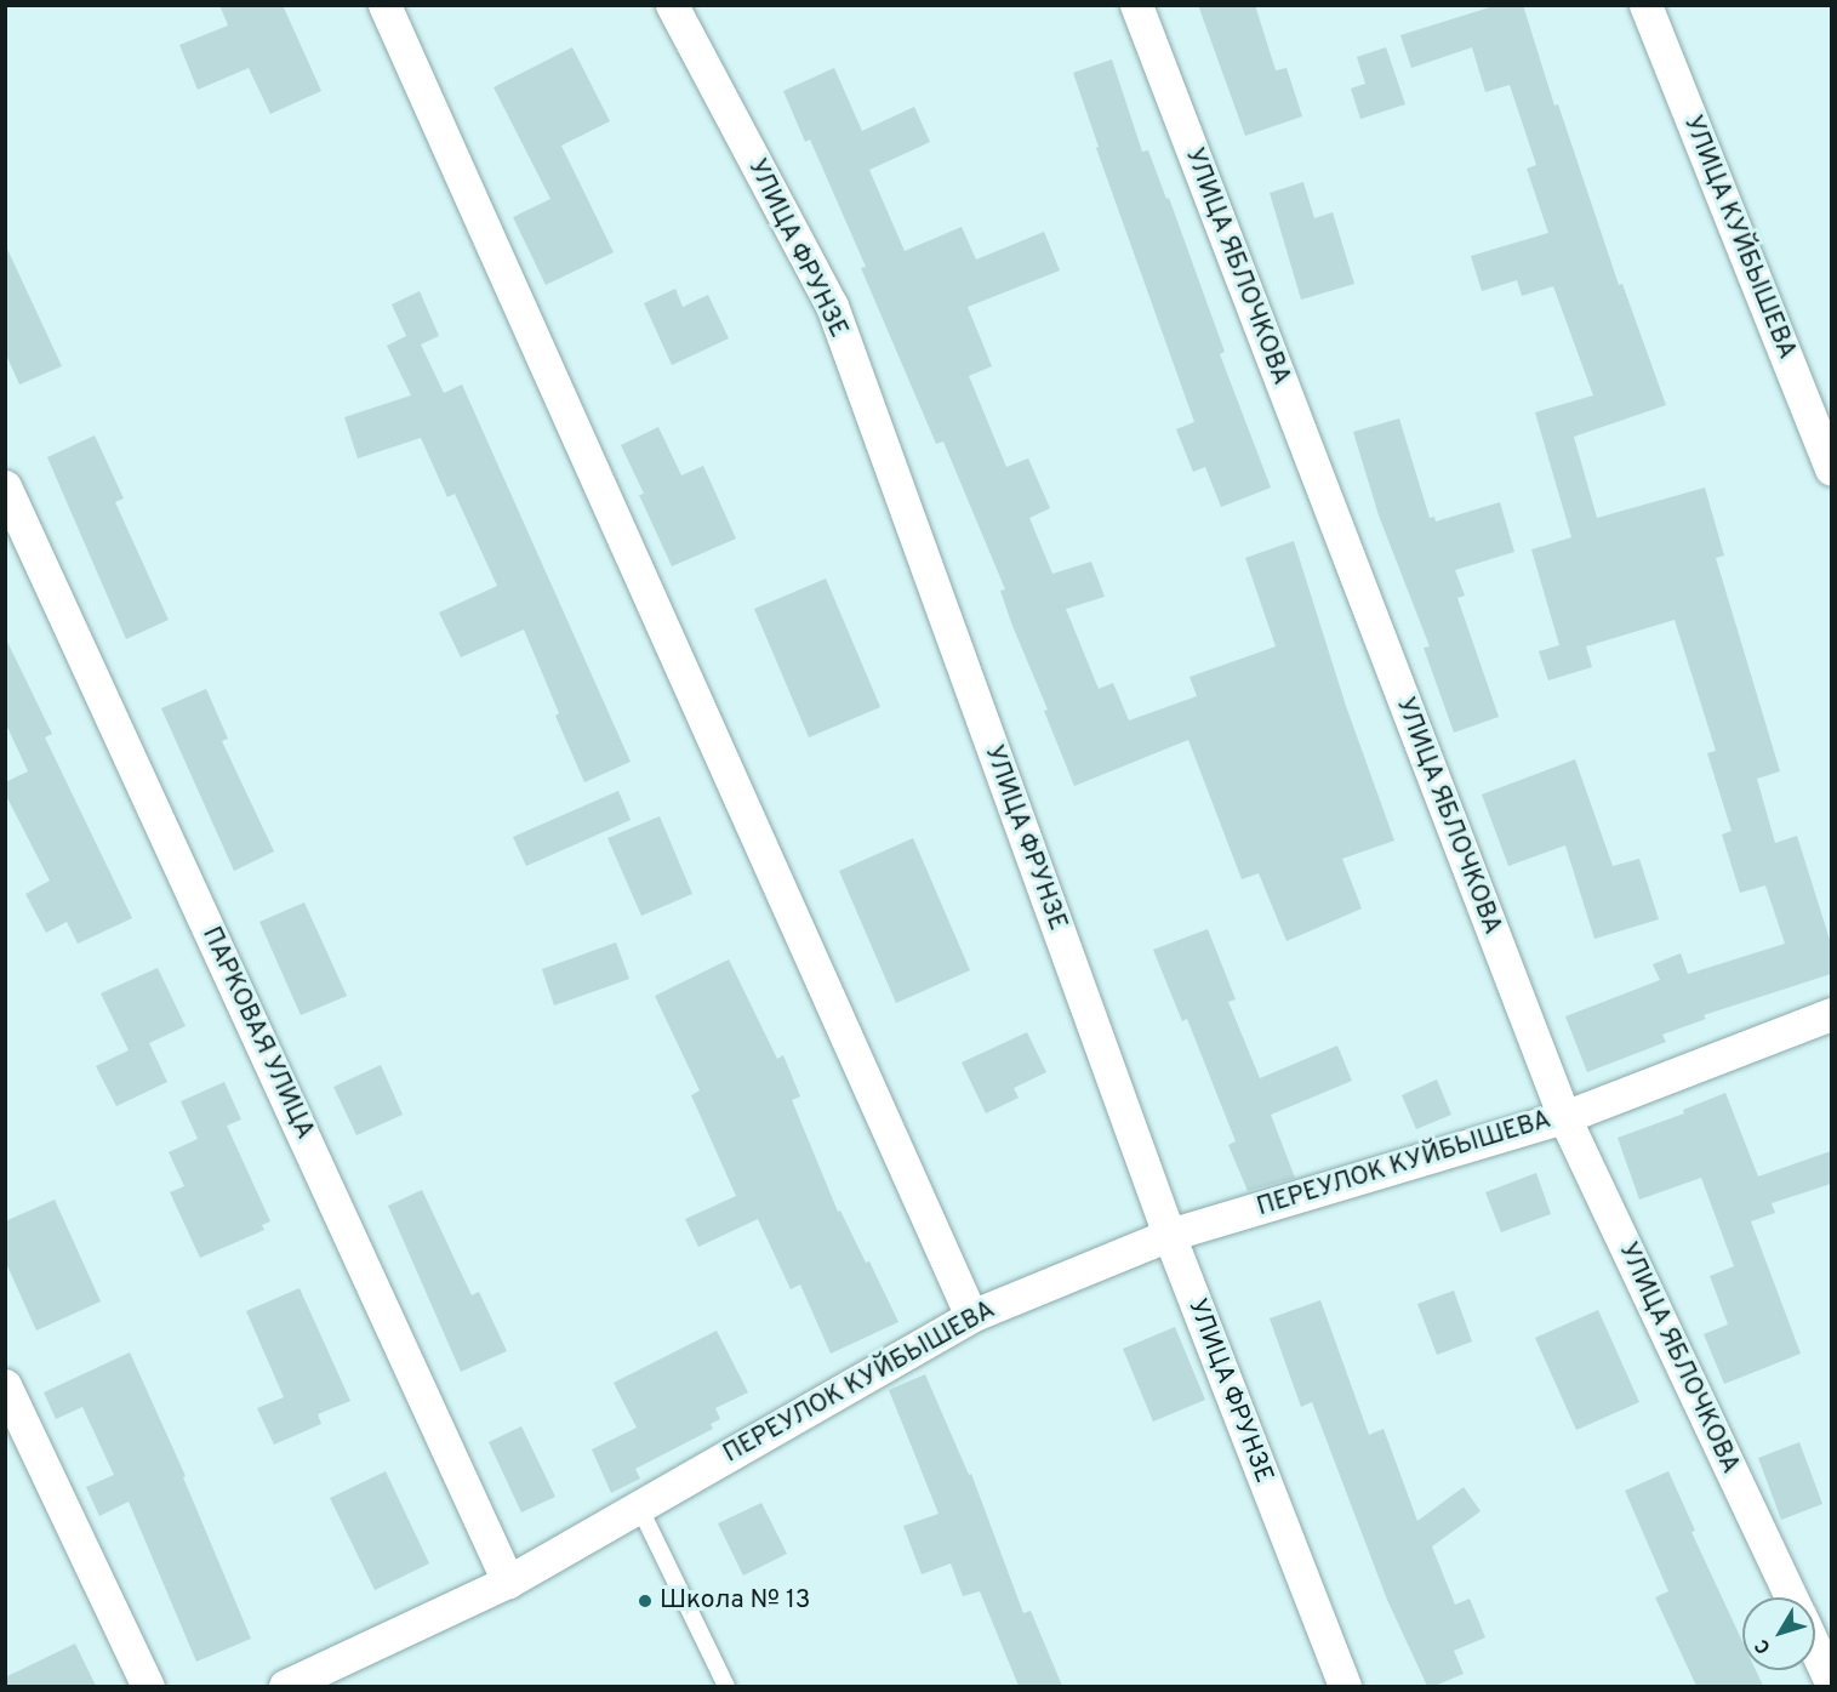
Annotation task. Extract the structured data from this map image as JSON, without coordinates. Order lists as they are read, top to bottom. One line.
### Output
{"streets":{"street":["УЛИЦА КУЙБЫШЕВА","УЛИЦА ФРУНЗЕ","УЛИЦА ЯБЛОЧКОВА","ПАРКОВАЯ УЛИЦА","ПЕРЕУЛОК КУЙБЫШЕВА"]},"crossings":[["УЛИЦА ФРУНЗЕ","ПЕРЕУЛОК КУЙБЫШЕВА"],["УЛИЦА ЯБЛОЧКОВА","ПЕРЕУЛОК КУЙБЫШЕВА"],["ПАРКОВАЯ УЛИЦА","ПЕРЕУЛОК КУЙБЫШЕВА"]],"places":["Школа № 13"],"north":"bottom left"}
